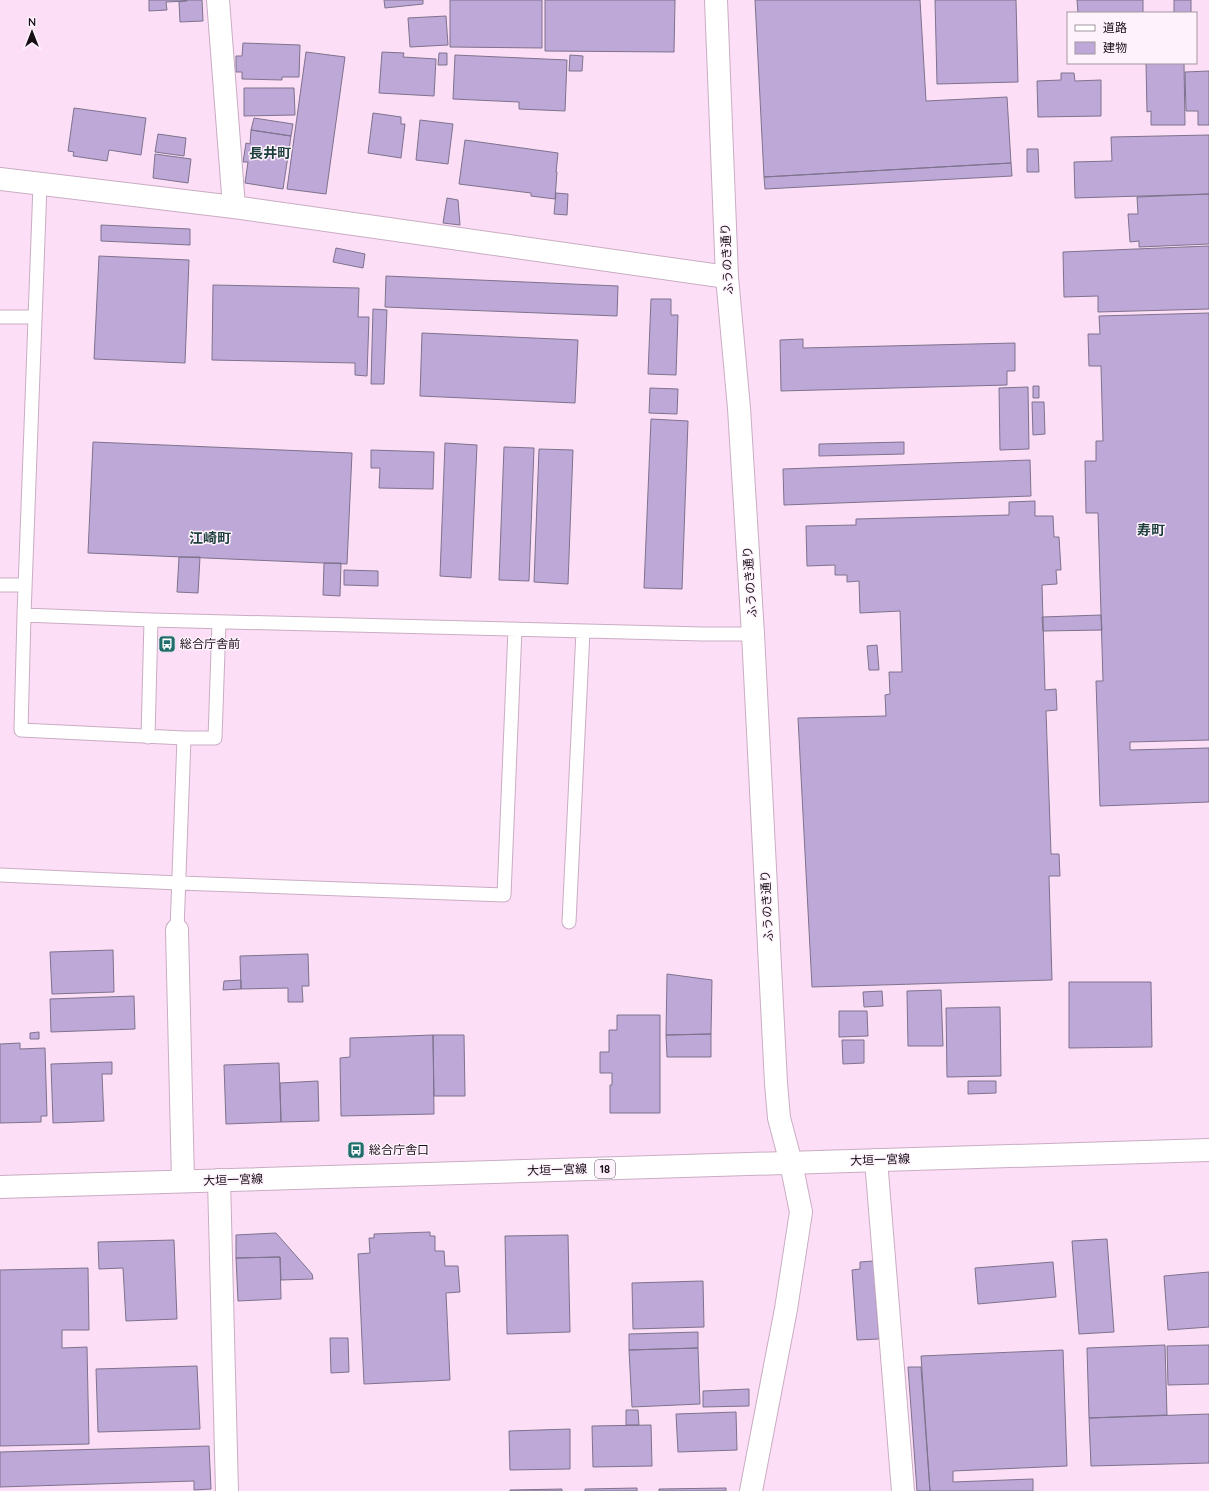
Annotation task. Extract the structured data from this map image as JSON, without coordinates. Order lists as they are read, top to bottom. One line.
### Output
{"streets":{"street":["ふうのき通り","大垣一宮線","18"]},"crossings":[["ふうのき通り","大垣一宮線"]],"districts":["長井町","寿町","江崎町"],"places":{"bus stop":["総合庁舎前","総合庁舎口"]},"legend":["道路","建物"],"north":"top"}
